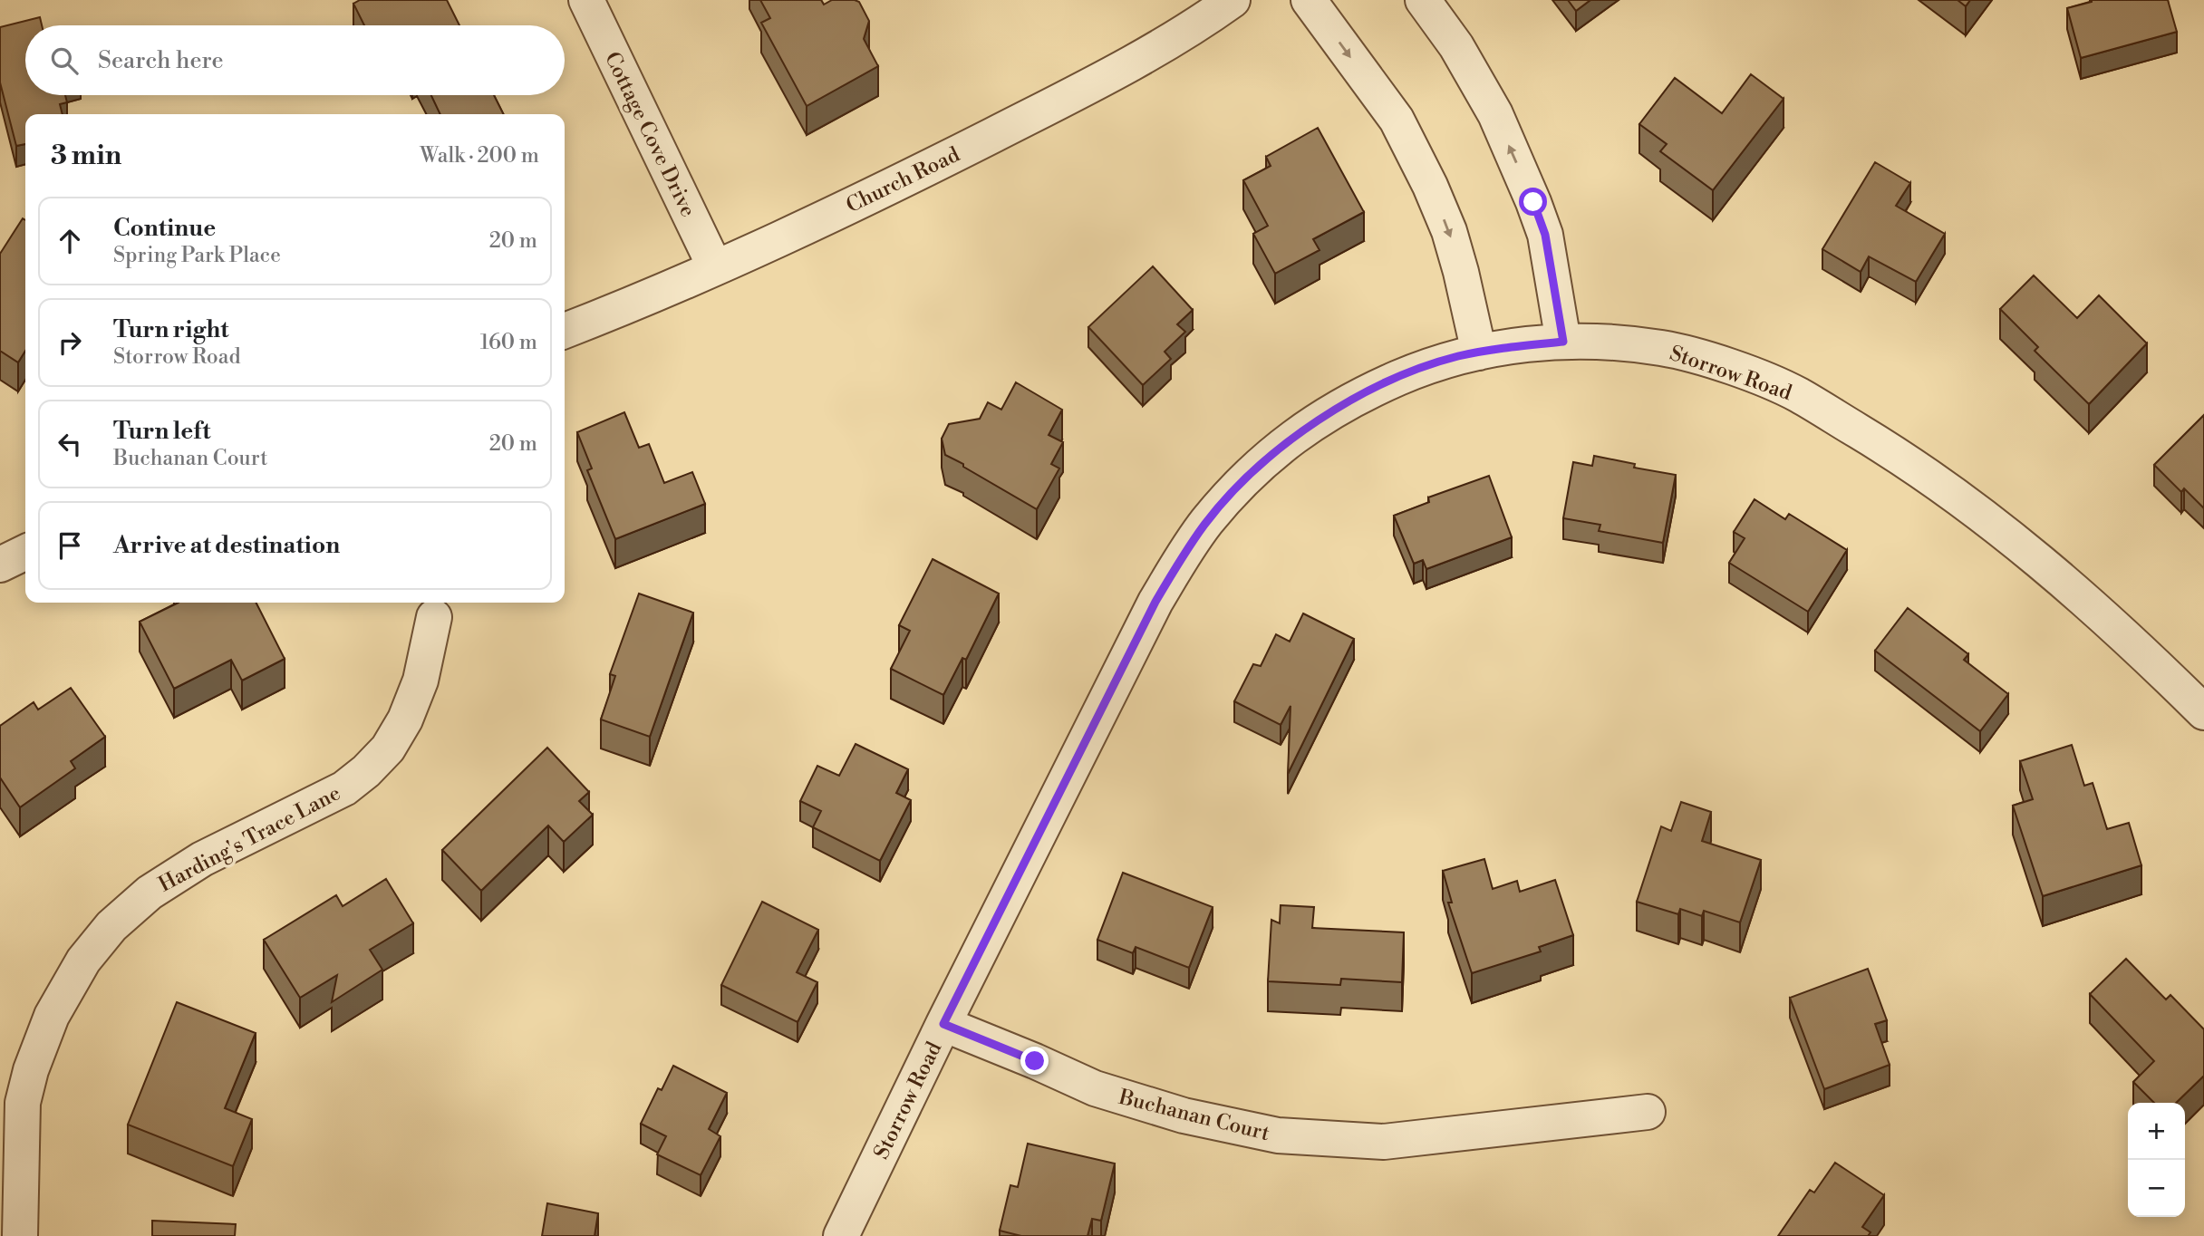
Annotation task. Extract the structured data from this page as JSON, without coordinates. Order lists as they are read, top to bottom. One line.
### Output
{"streets":{"street":["Cottage Cove Drive","Church Road","Storrow Road","Harding's Trace Lane","Buchanan Court"]},"crossings":[["Cottage Cove Drive","Church Road"],["Storrow Road","Buchanan Court"]],"page":{"search":"Search here","heading":["3 min","Walk · 200 m"],"list":[["Continue","Spring Park Place","20 m"],["Turn right","Storrow Road","160 m"],["Turn left","Buchanan Court","20 m"],"Arrive at destination"],"map_buttons":["+","−"]}}
